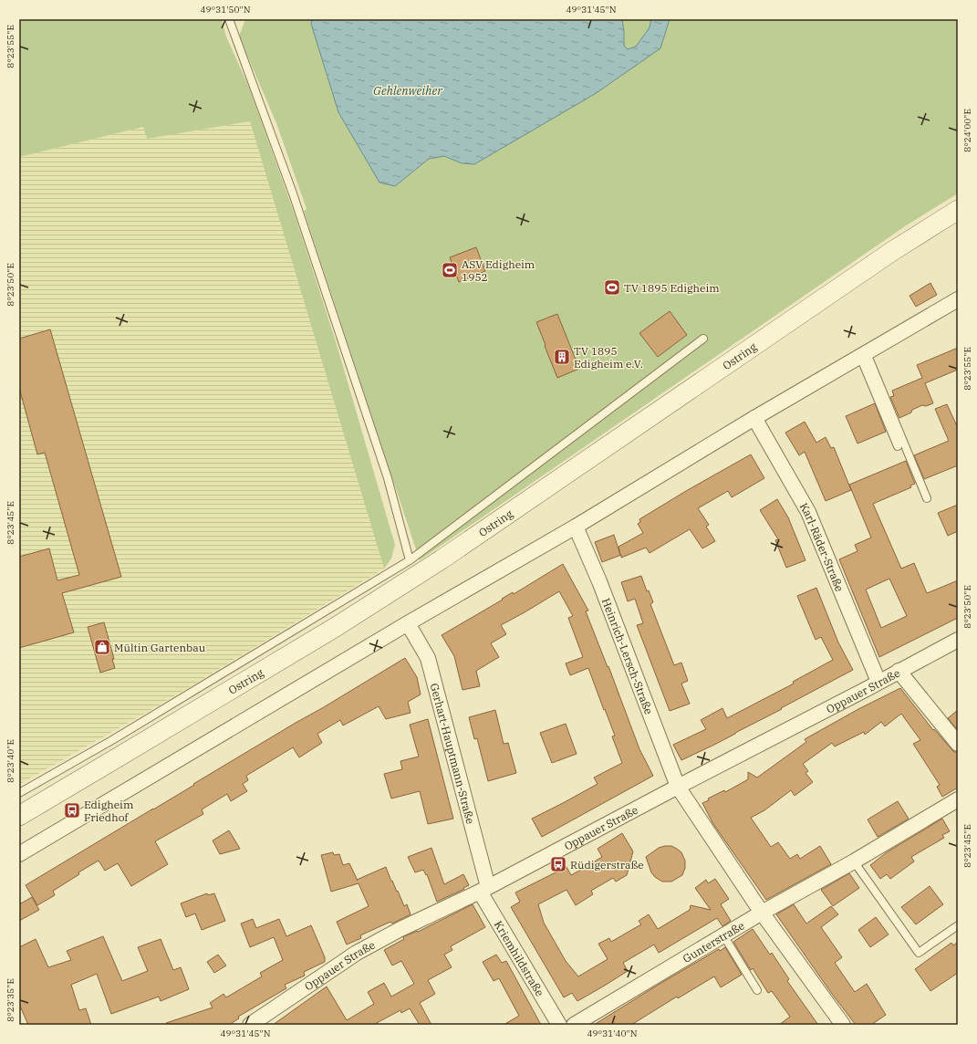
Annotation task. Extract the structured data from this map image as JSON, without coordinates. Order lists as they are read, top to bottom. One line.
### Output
{"streets":{"street":["Ostring","Karl-Räder-Straße","Heinrich-Lersch-Straße","Oppauer Straße","Gerhart-Hauptmann-Straße","Gunterstraße","Kriemhildstraße"]},"crossings":[["Karl-Räder-Straße","Oppauer Straße"],["Heinrich-Lersch-Straße","Oppauer Straße"],["Oppauer Straße","Gerhart-Hauptmann-Straße"],["Oppauer Straße","Kriemhildstraße"],["Gerhart-Hauptmann-Straße","Kriemhildstraße"]],"water":["Gehlenweiher"],"places":{"sports":["ASV Edigheim 1952","TV 1895 Edigheim"],"building":["TV 1895 Edigheim e.V."],"shop":["Mültin Gartenbau"],"bus stop":["Edigheim Friedhof","Rüdigerstraße"]},"coordinates":["49°31'50\"N","49°31'45\"N","8°23'55\"E","8°24'00\"E","8°23'50\"E","8°23'45\"E","8°23'40\"E","8°23'35\"E","49°31'40\"N"]}
